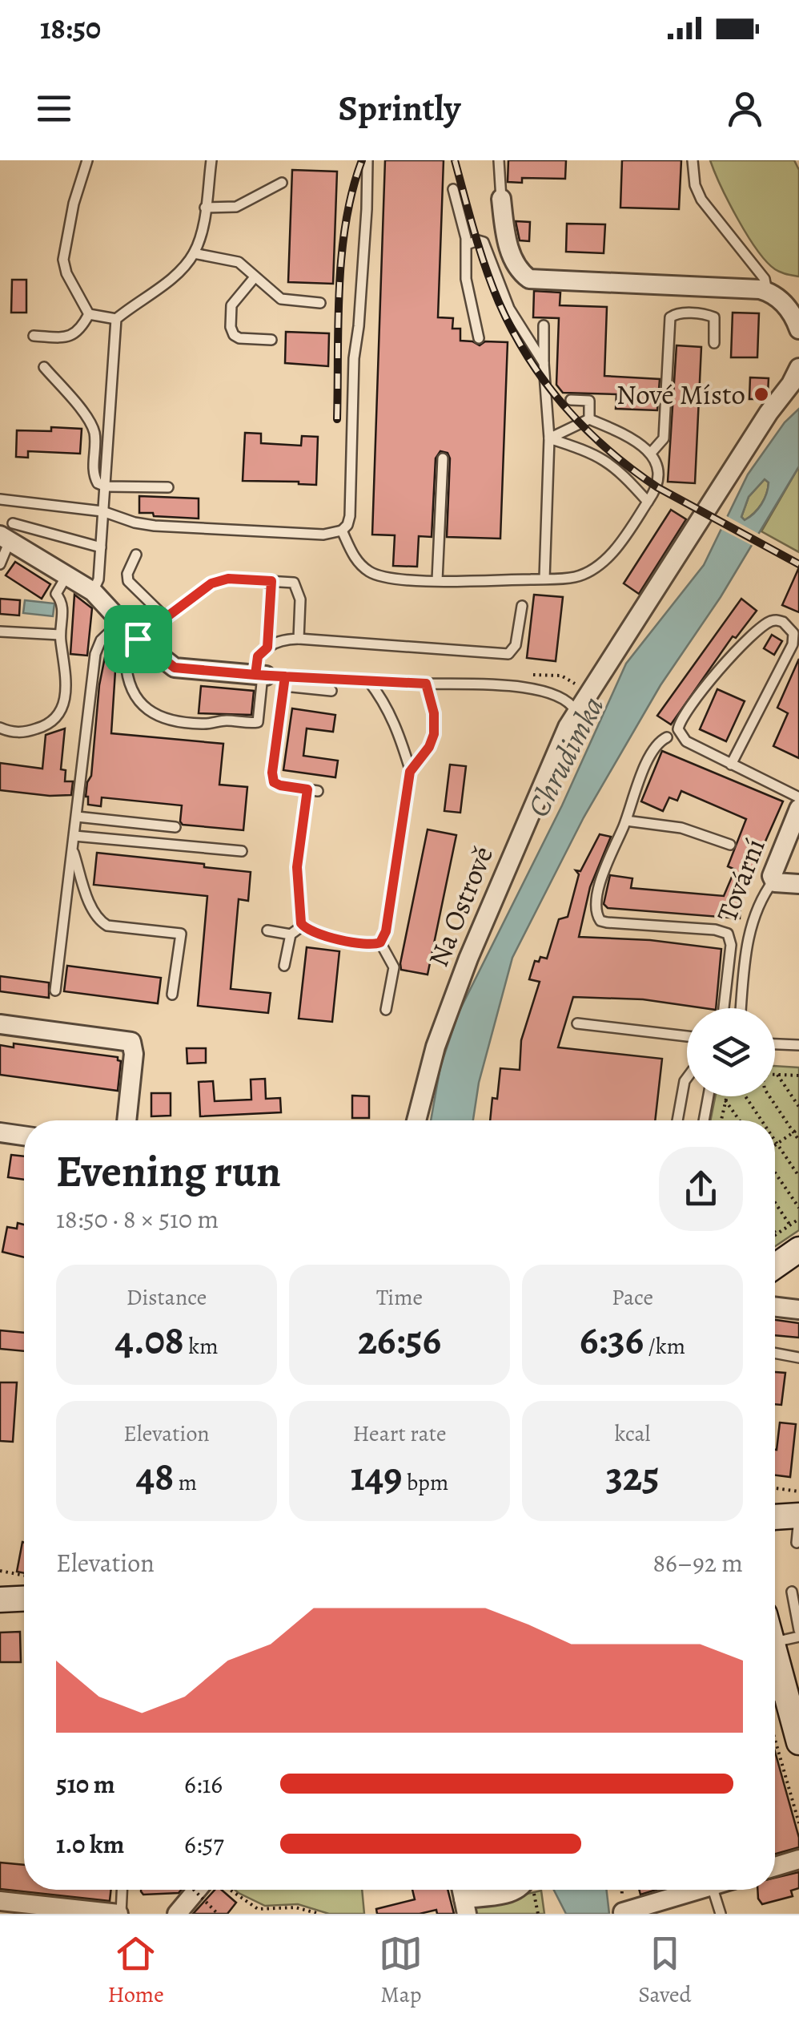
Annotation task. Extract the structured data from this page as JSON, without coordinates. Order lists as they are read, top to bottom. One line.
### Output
{"streets":{"street":["Tovární","Na Ostrově"]},"water":["Chrudimka"],"places":["Nové Místo"],"page":{"status":"18:50","header":"Sprintly","heading":["Evening run","18:50 · 8 × 510 m"],"stats":[["Distance","4.08 km"],["Time","26:56"],["Pace","6:36 /km"],["Elevation","48 m"],["Heart rate","149 bpm"],["kcal","325"]],"chart":["Elevation","86–92 m"],"list":[{"name":"510 m","note":"6:16"},{"name":"1.0 km","note":"6:57"}],"tabs":["Home","Map","Saved"]}}
